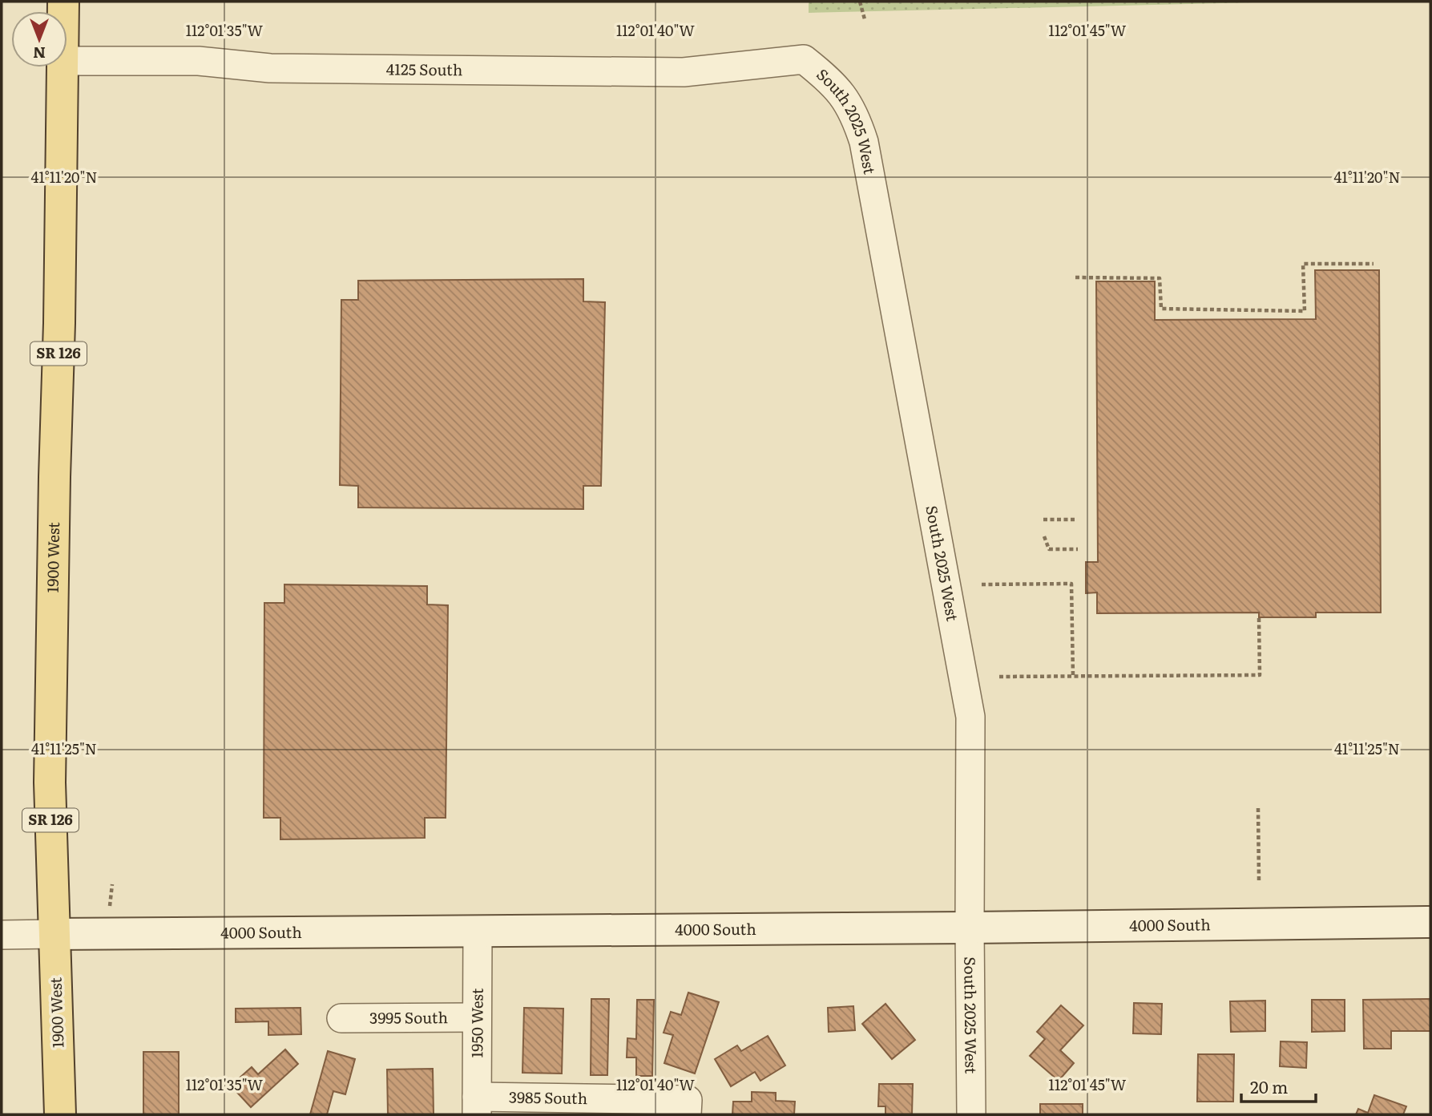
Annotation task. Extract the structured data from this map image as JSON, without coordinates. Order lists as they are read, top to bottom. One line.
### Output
{"streets":{"main road":["SR 126","1900 West"],"street":["4125 South","South 2025 West","4000 South","3995 South","1950 West","3985 South"]},"crossings":[["4125 South","South 2025 West"],["South 2025 West","4000 South"],["1900 West","4000 South"],["4000 South","1950 West"],["3995 South","1950 West"],["1950 West","3985 South"]],"scale_bar":"20 m","north":"bottom","coordinates":["112°01'35\"W","112°01'40\"W","112°01'45\"W","41°11'20\"N","41°11'25\"N"]}
